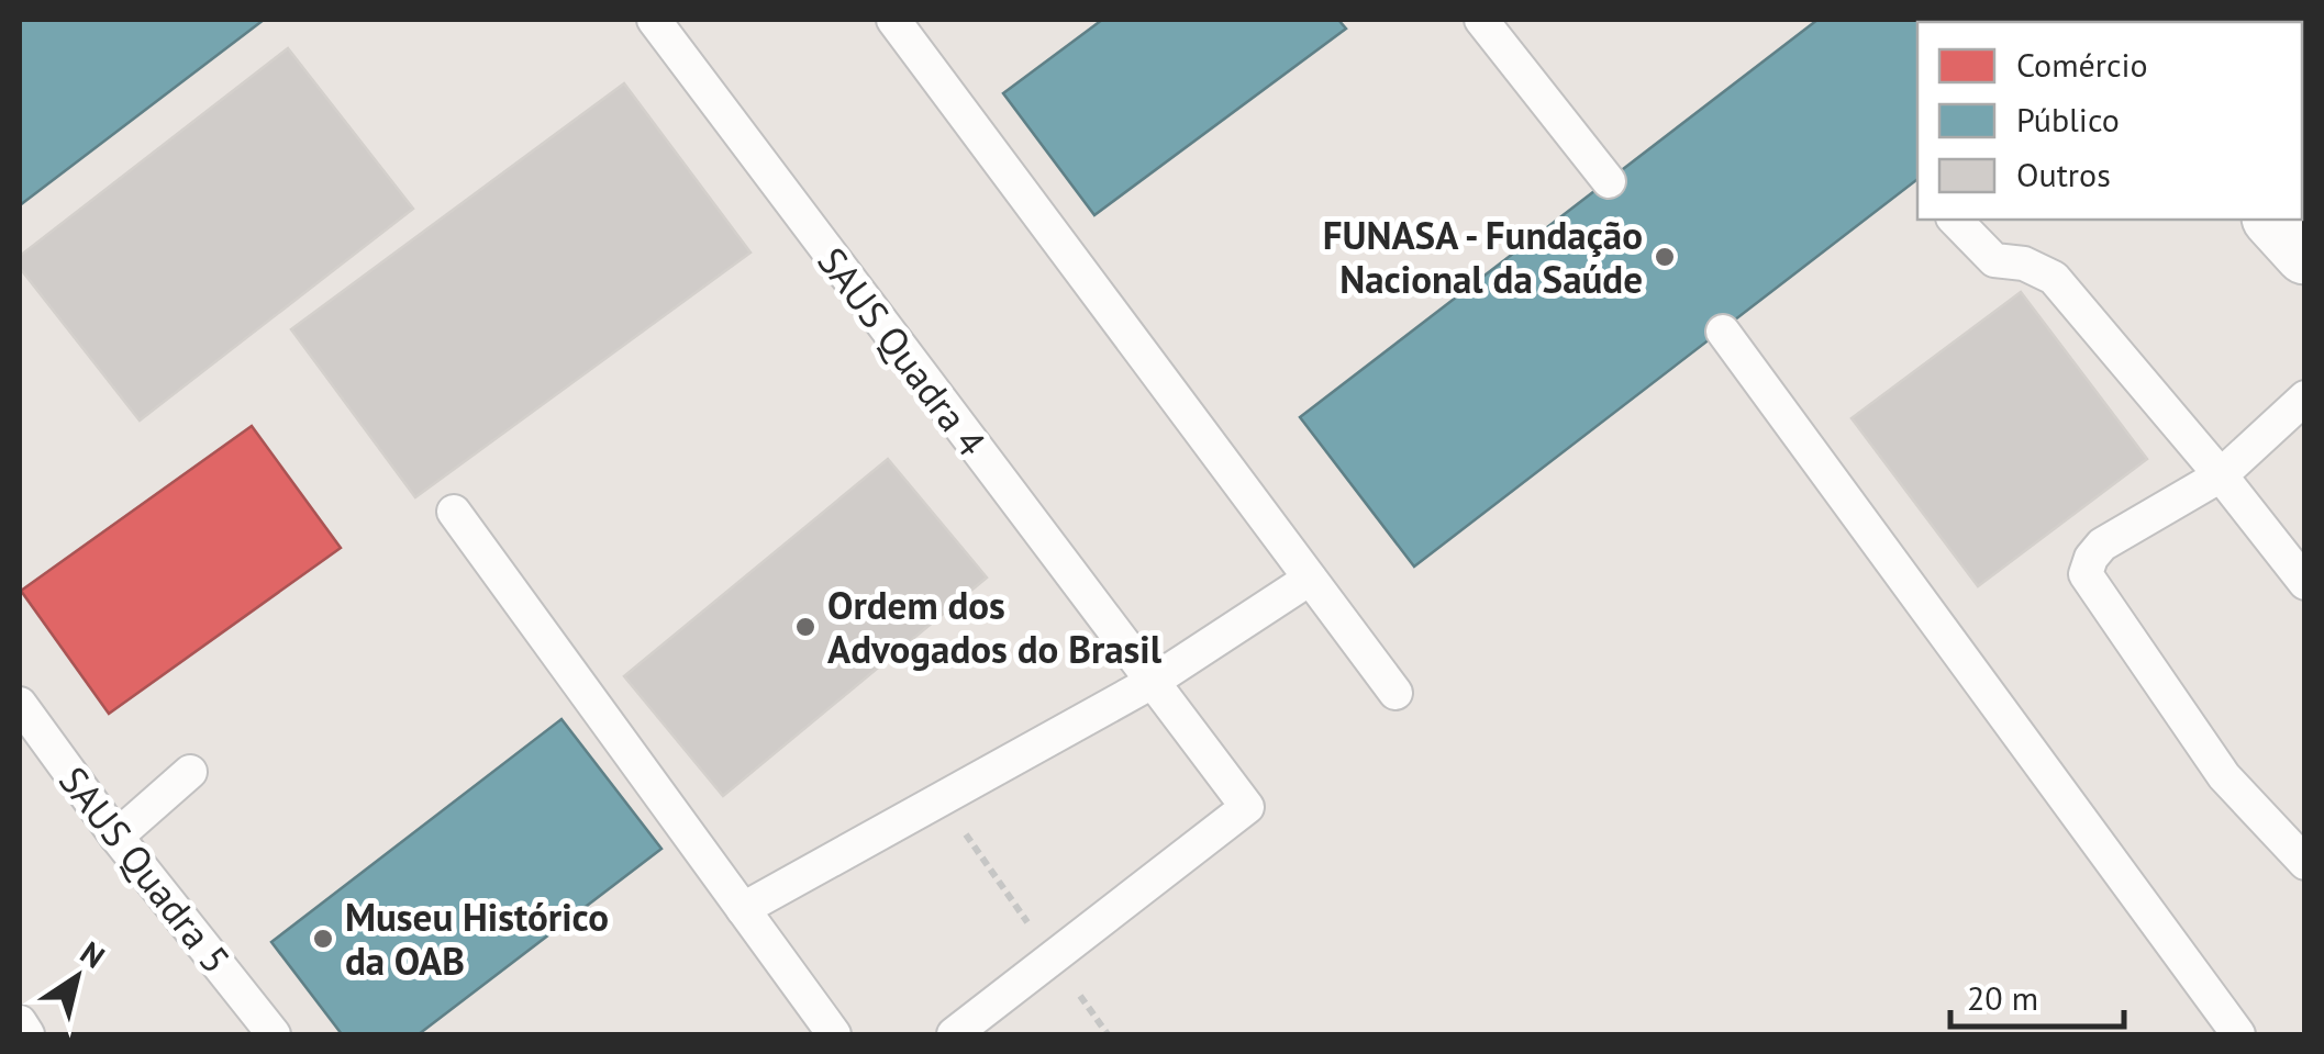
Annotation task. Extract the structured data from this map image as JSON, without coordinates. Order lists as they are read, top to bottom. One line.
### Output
{"streets":{"lane":["SAUS Quadra 4","SAUS Quadra 5"]},"places":["FUNASA - Fundação Nacional da Saúde","Ordem dos Advogados do Brasil","Museu Histórico da OAB"],"legend":["Comércio","Público","Outros"],"scale_bar":"20 m","north":"top right"}
